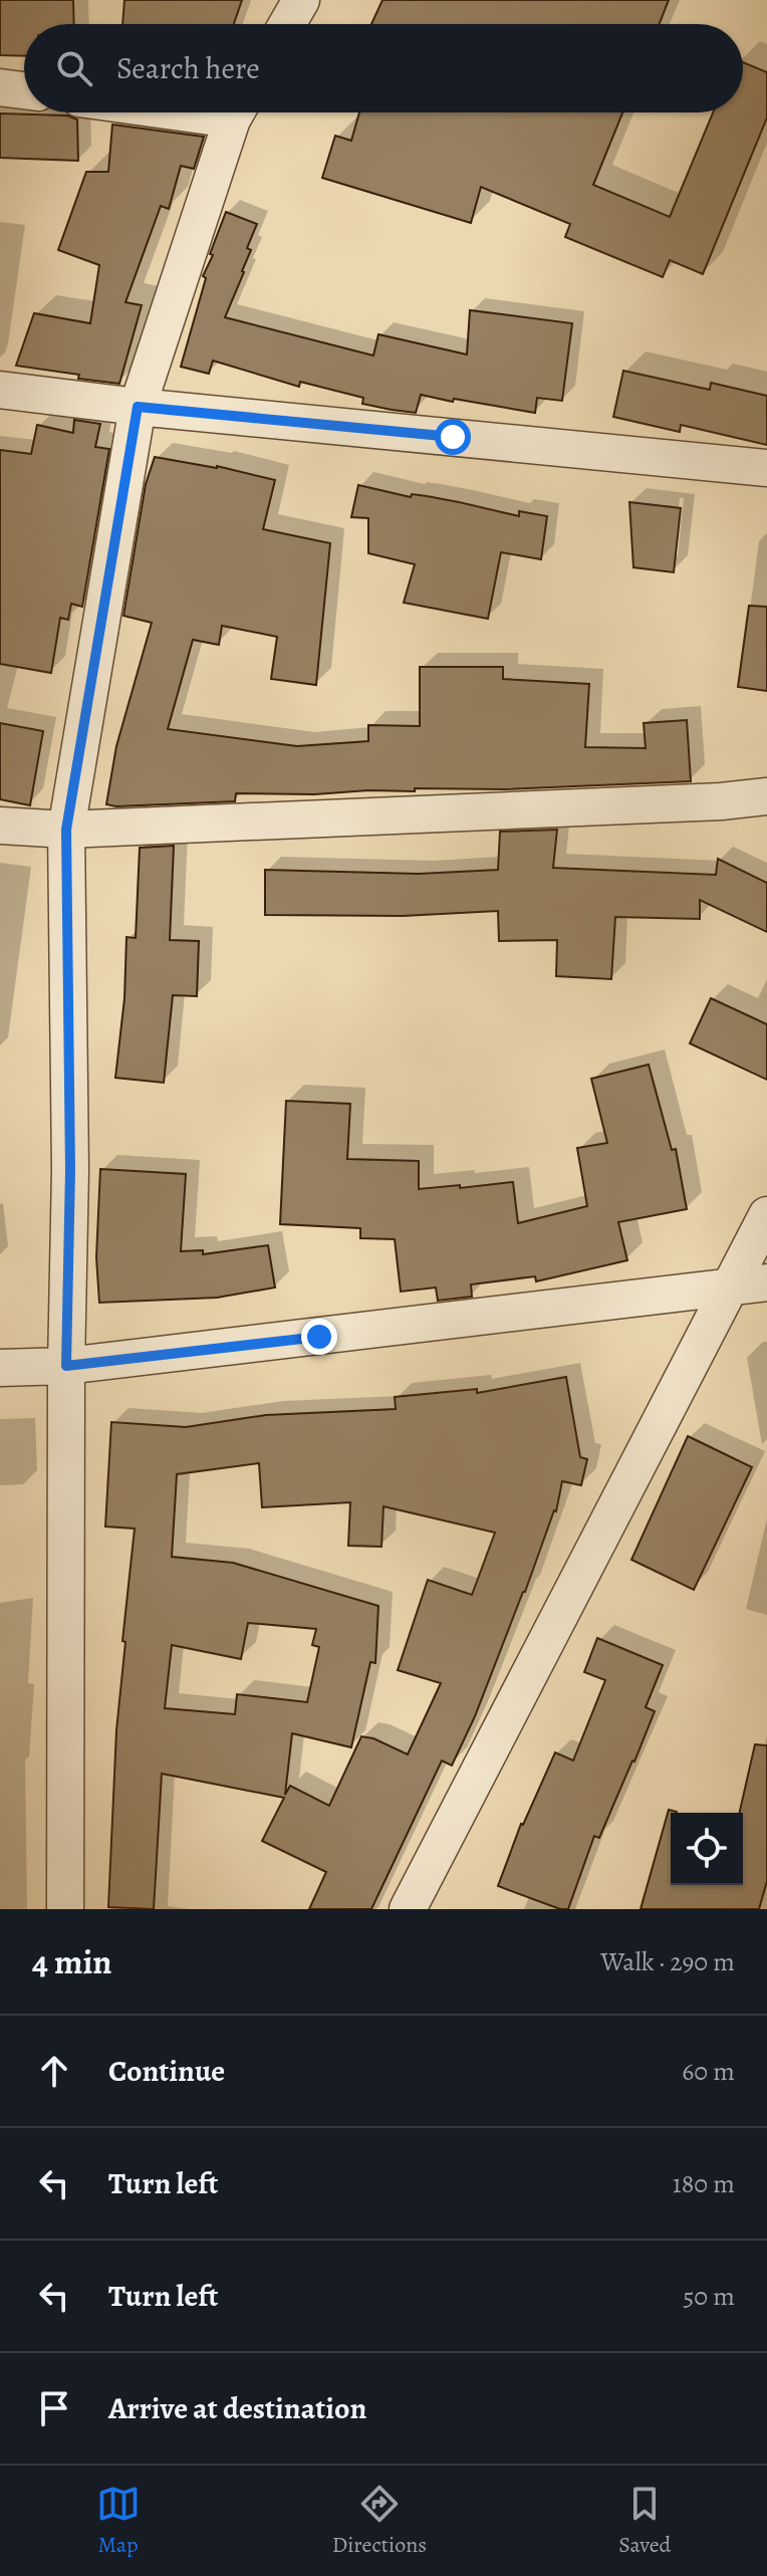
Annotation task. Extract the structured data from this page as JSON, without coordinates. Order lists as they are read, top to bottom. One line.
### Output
{"page":{"search":"Search here","heading":["4 min","Walk · 290 m"],"list":[["Continue","60 m"],["Turn left","180 m"],["Turn left","50 m"],"Arrive at destination"],"nav":["Map","Directions","Saved"]}}
